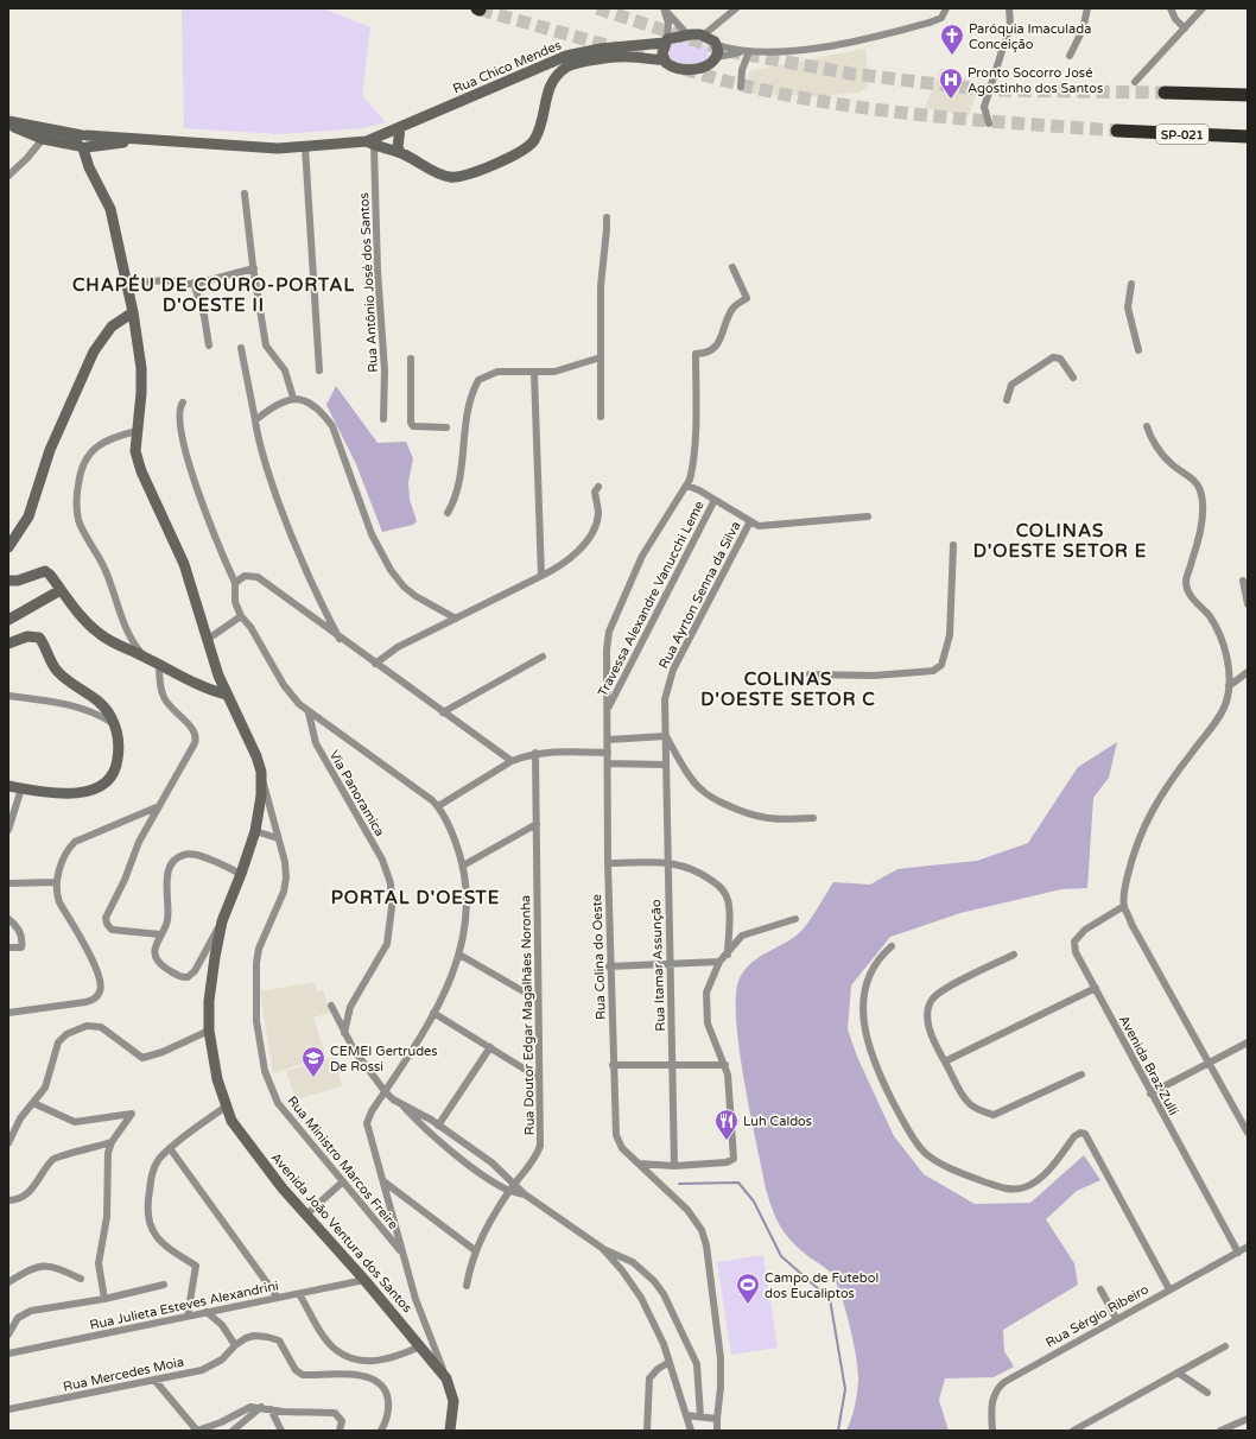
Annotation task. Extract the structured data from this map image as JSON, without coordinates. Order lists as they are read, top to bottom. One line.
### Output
{"streets":{"highway":["SP-021"],"street":["Rua Chico Mendes","Rua Antônio José dos Santos","Rua Ayrton Senna da Silva","Travessa Alexandre Vanucchi Leme","Via Panoramica","Rua Colina do Oeste","Rua Itamar Assunção","Rua Doutor Edgar Magalhães Noronha","Avenida Braz Zulli","Rua Ministro Marcos Freire","Avenida João Ventura dos Santos","Rua Julieta Esteves Alexandrini","Rua Sérgio Ribeiro","Rua Mercedes Moia"]},"crossings":[["Rua Chico Mendes","Rua Antônio José dos Santos"],["Rua Chico Mendes","Avenida João Ventura dos Santos"],["Rua Ayrton Senna da Silva","Rua Itamar Assunção"],["Travessa Alexandre Vanucchi Leme","Rua Colina do Oeste"],["Avenida Braz Zulli","Rua Sérgio Ribeiro"],["Rua Ministro Marcos Freire","Avenida João Ventura dos Santos"],["Avenida João Ventura dos Santos","Rua Julieta Esteves Alexandrini"]],"districts":["CHAPÉU DE COURO-PORTAL D'OESTE II","COLINAS D'OESTE SETOR E","COLINAS D'OESTE SETOR C","PORTAL D'OESTE"],"places":{"church":["Paróquia Imaculada Conceição"],"hospital":["Pronto Socorro José Agostinho dos Santos"],"school or university":["CEMEI Gertrudes De Rossi"],"restaurant":["Luh Caldos"],"sports":["Campo de Futebol dos Eucaliptos"]}}
